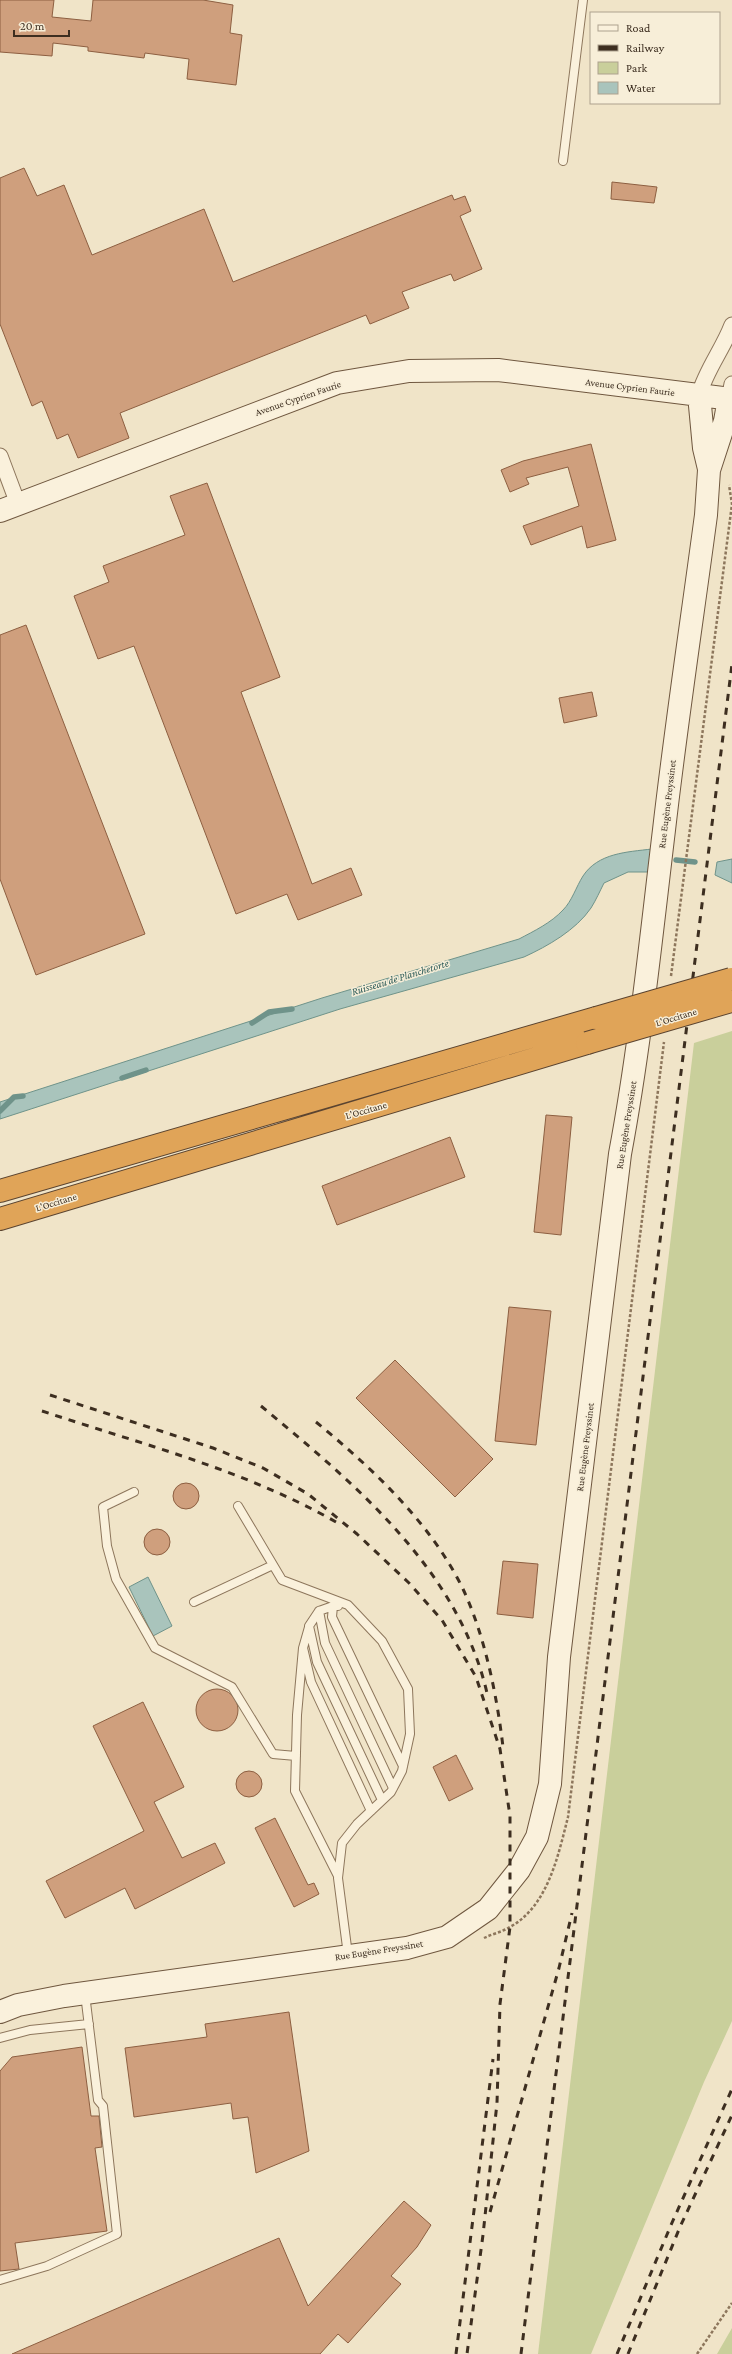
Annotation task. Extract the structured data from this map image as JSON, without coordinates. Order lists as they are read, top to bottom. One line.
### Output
{"streets":{"highway":["L'Occitane"],"street":["Avenue Cyprien Faurie","Rue Eugène Freyssinet"]},"crossings":[["Avenue Cyprien Faurie","Rue Eugène Freyssinet"]],"water":["Ruisseau de Planchetorte"],"legend":["Road","Railway","Park","Water"],"scale_bar":"20 m"}
